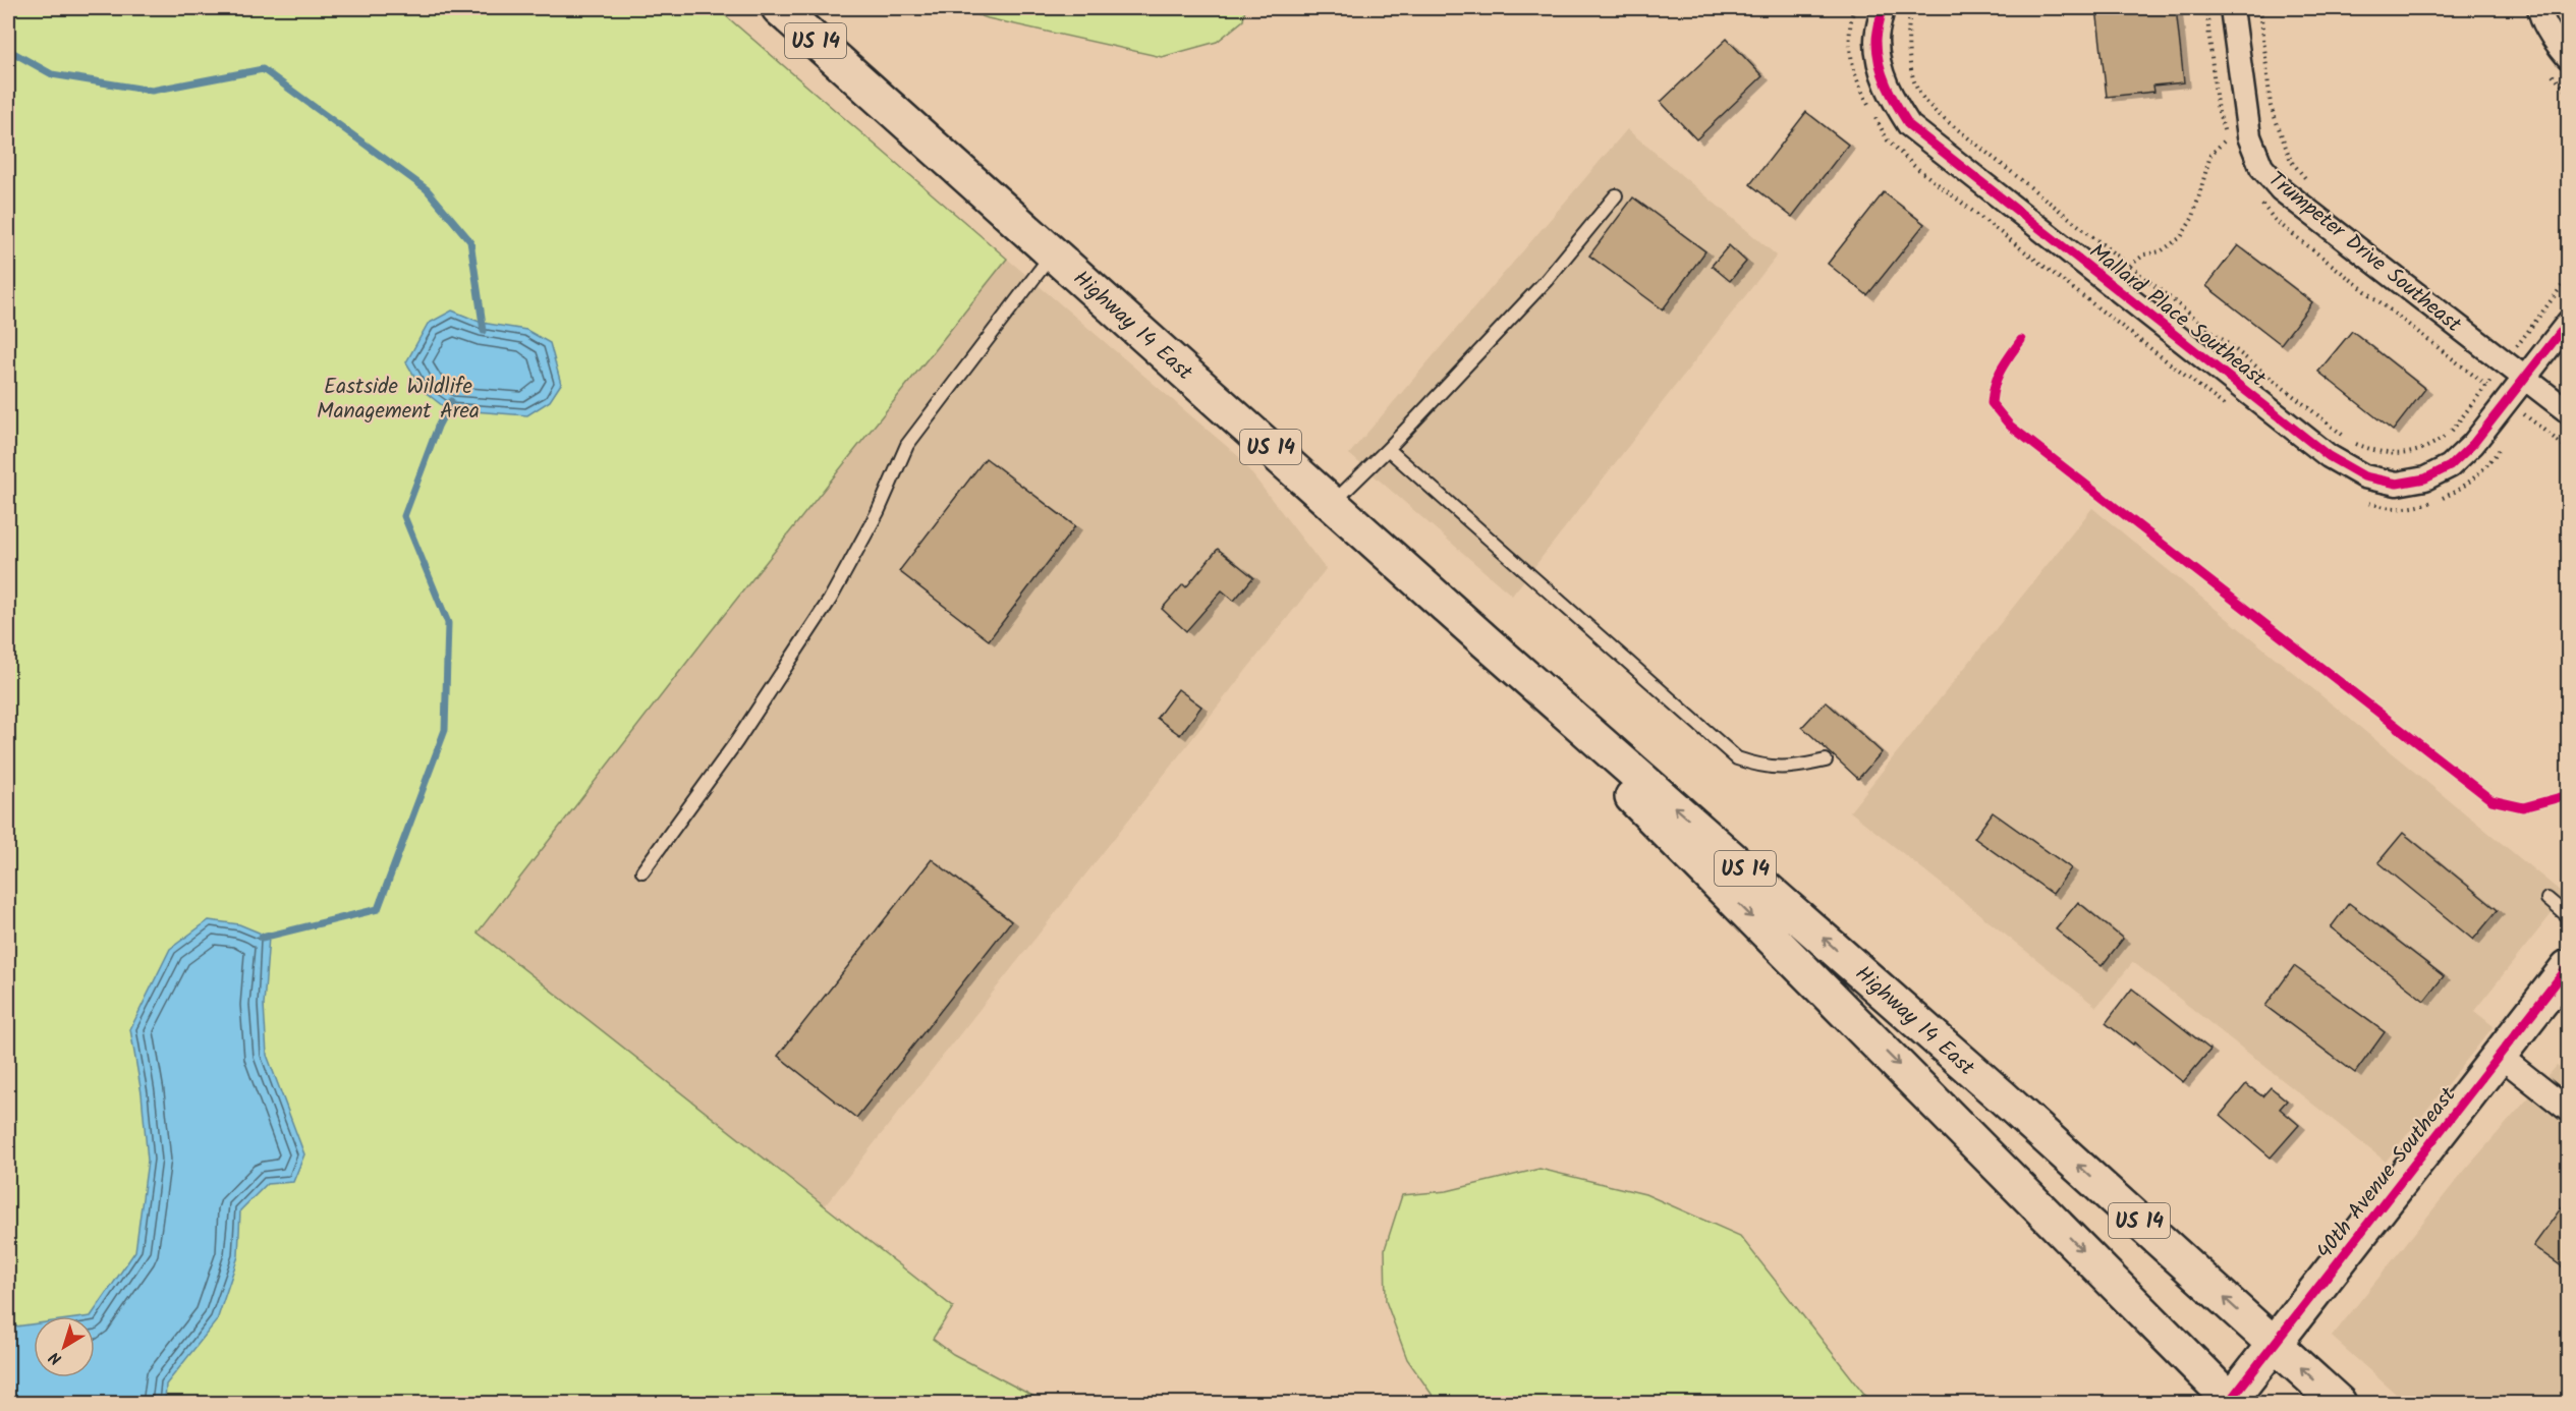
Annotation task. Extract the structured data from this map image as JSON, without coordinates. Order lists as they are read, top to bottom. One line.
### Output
{"streets":{"main road":["US 14","Highway 14 East","40th Avenue Southeast"],"street":["Trumpeter Drive Southeast","Mallard Place Southeast"]},"crossings":[["Trumpeter Drive Southeast","Mallard Place Southeast"],["Highway 14 East","40th Avenue Southeast"]],"parks":["Eastside Wildlife Management Area"],"north":"bottom left"}
